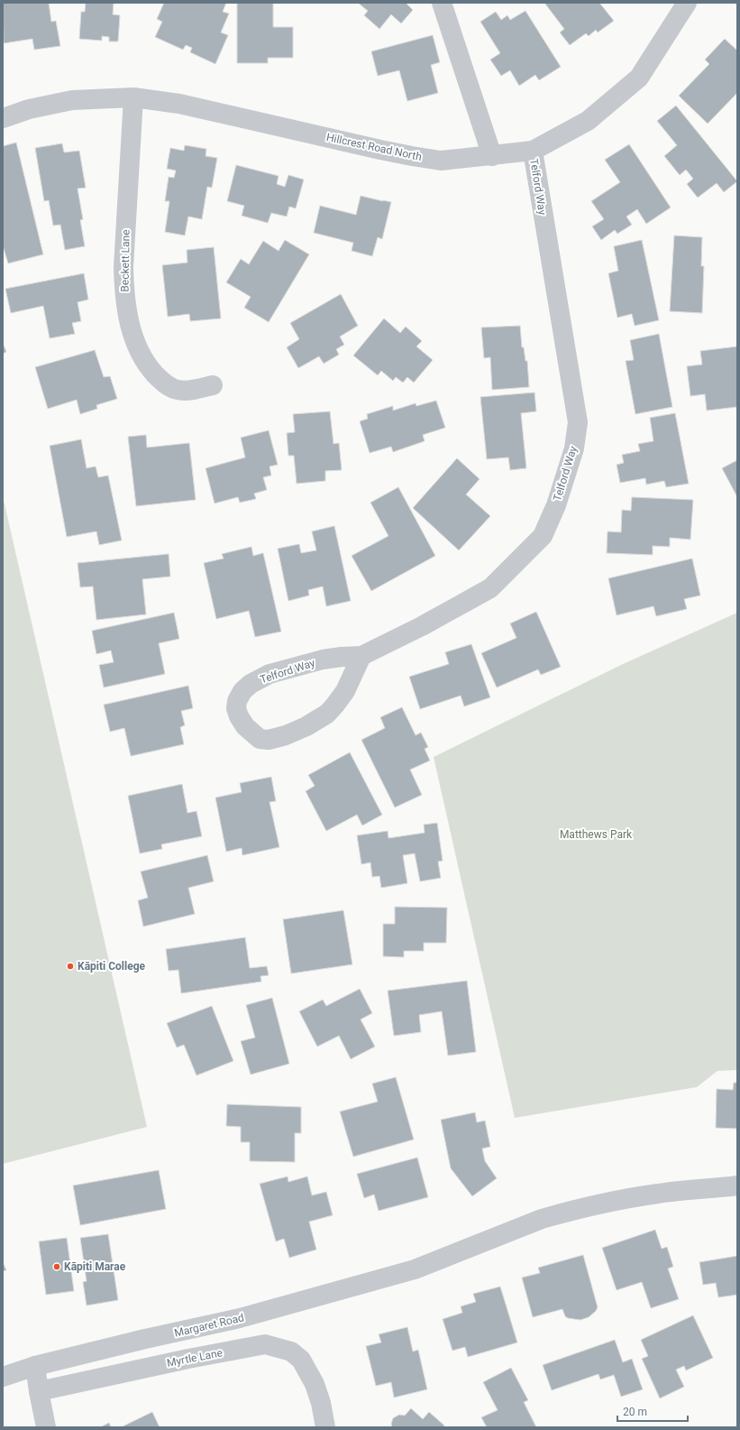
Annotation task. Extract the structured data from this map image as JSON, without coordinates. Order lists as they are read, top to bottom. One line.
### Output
{"streets":{"street":["Hillcrest Road North","Telford Way","Beckett Lane","Margaret Road","Myrtle Lane"]},"crossings":[["Hillcrest Road North","Telford Way"],["Hillcrest Road North","Beckett Lane"]],"parks":["Matthews Park"],"places":["Kāpiti College","Kāpiti Marae"],"scale_bar":"20 m"}
